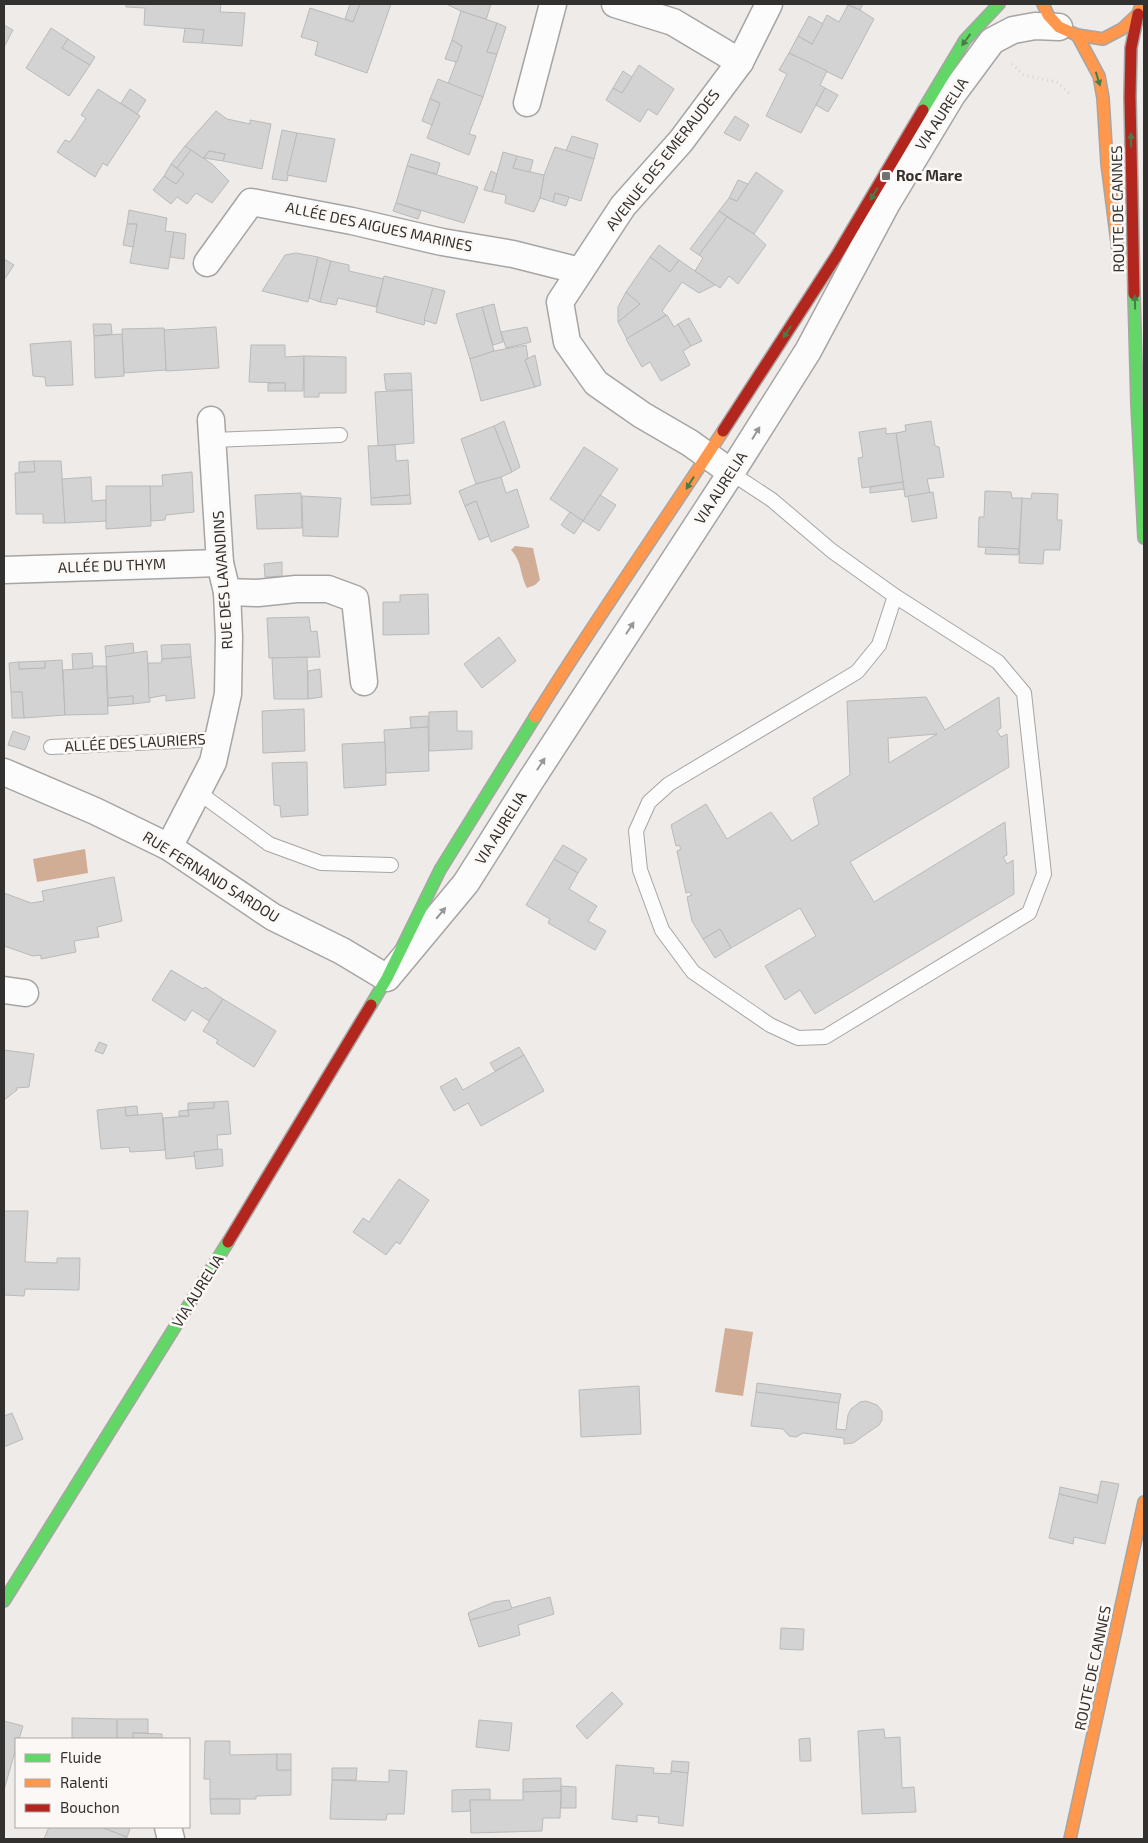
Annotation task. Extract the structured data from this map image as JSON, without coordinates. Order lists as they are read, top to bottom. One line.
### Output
{"streets":{"street":["VIA AURELIA","AVENUE DES EMERAUDES","ROUTE DE CANNES","ALLÉE DES AIGUES MARINES","ALLÉE DU THYM","RUE DES LAVANDINS","RUE FERNAND SARDOU"],"lane":["ALLÉE DES LAURIERS"]},"crossings":[["VIA AURELIA","AVENUE DES EMERAUDES"],["VIA AURELIA","ROUTE DE CANNES"],["VIA AURELIA","RUE FERNAND SARDOU"],["AVENUE DES EMERAUDES","ALLÉE DES AIGUES MARINES"],["ALLÉE DU THYM","RUE DES LAVANDINS"],["RUE DES LAVANDINS","ALLÉE DES LAURIERS"],["RUE DES LAVANDINS","RUE FERNAND SARDOU"]],"places":{"transit":["Roc Mare"]},"legend":["Fluide","Ralenti","Bouchon"]}
